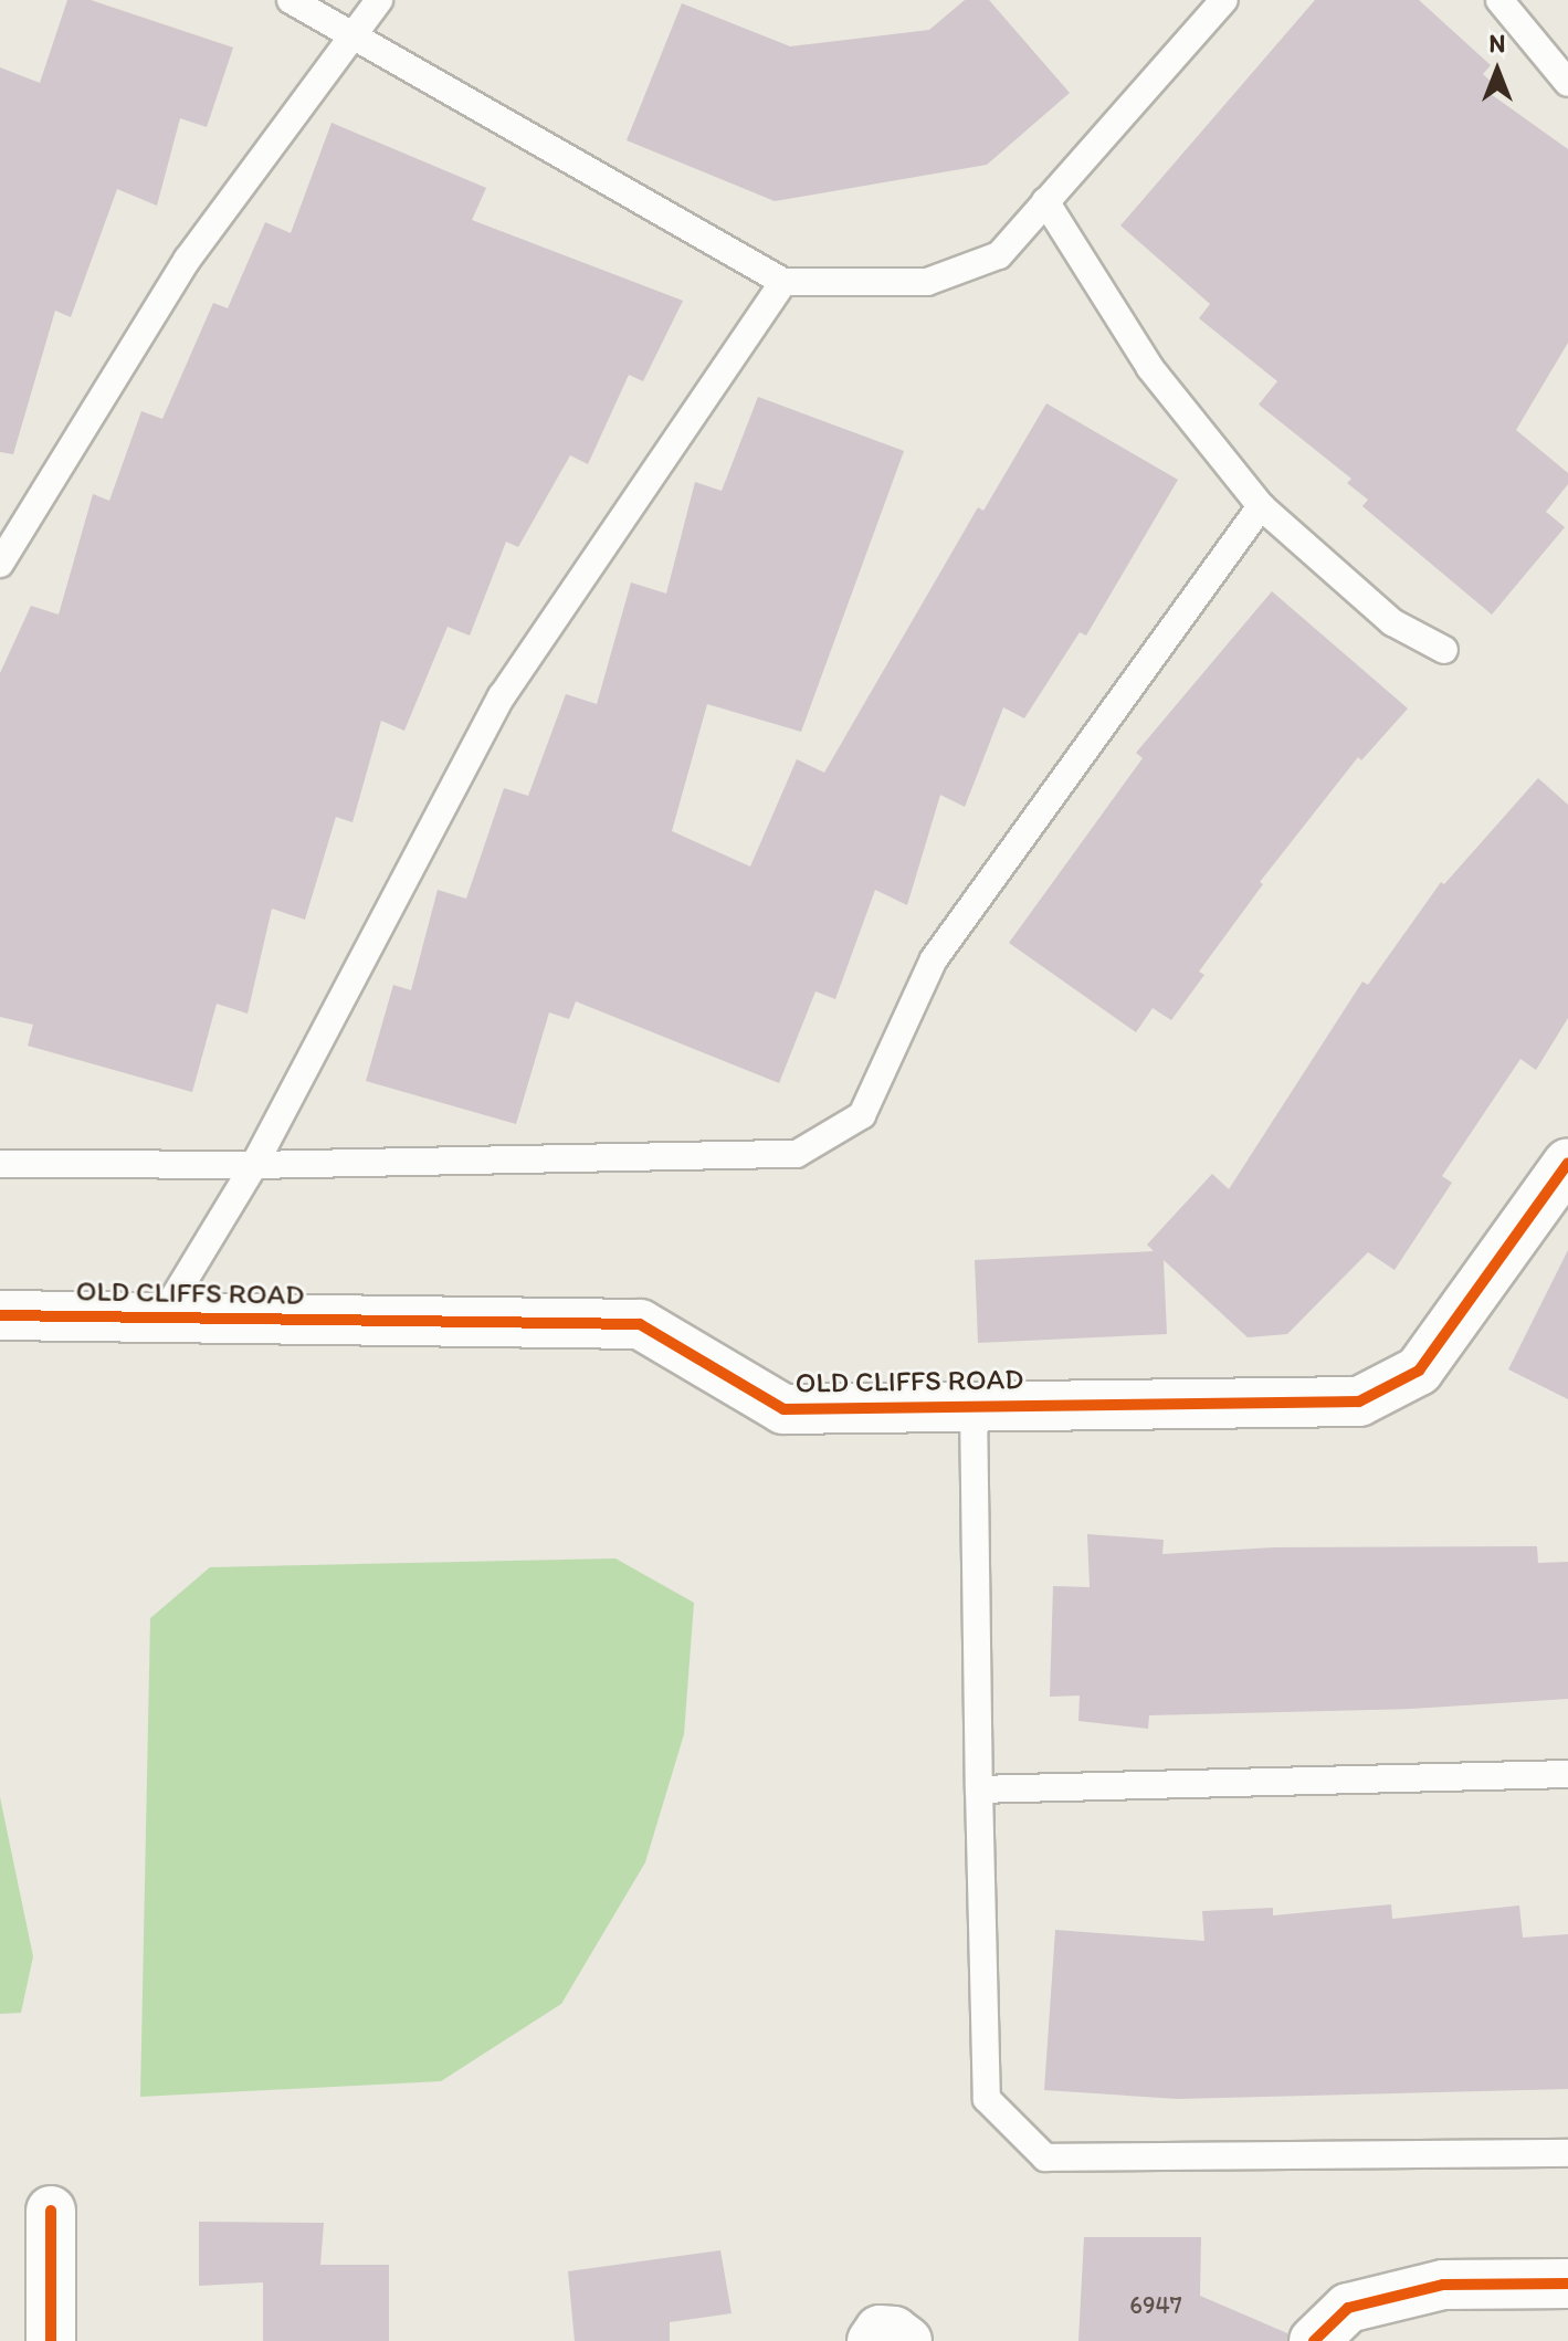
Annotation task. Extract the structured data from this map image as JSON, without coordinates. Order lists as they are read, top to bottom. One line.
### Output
{"streets":{"street":["OLD CLIFFS ROAD"]},"house_numbers":["6947"],"north":"top"}
